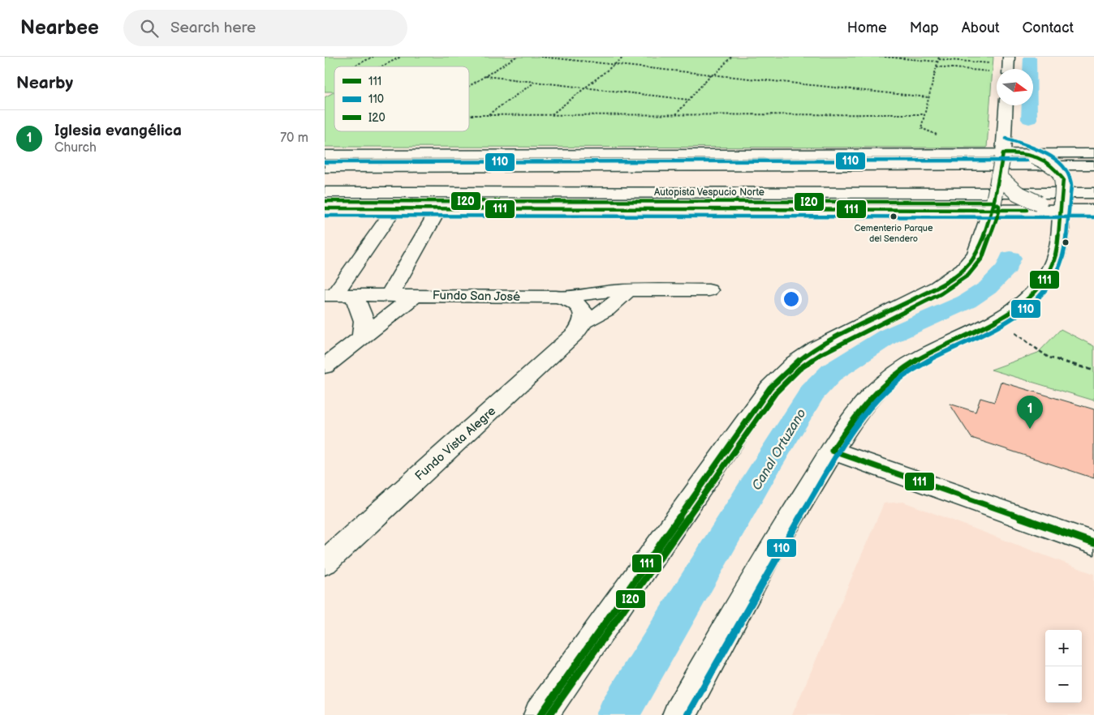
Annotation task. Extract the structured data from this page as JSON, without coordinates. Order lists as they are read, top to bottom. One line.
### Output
{"streets":{"main road":["Autopista Vespucio Norte","Fundo San José","Fundo Vista Alegre"]},"crossings":[["Fundo San José","Fundo Vista Alegre"]],"water":["Canal Ortuzano"],"places":["Cementerio Parque del Sendero"],"lines":["transit line 110","transit line 111","transit line I20"],"legend":["111","110","I20"],"north":"right","page":{"header":"Nearbee","search":"Search here","nav":["Home","Map","About","Contact"],"heading":"Nearby","list":[{"mark":"1","name":"Iglesia evangélica","note":"Church","value":"70 m"}],"pins":"1","map_buttons":["+","−"]}}
